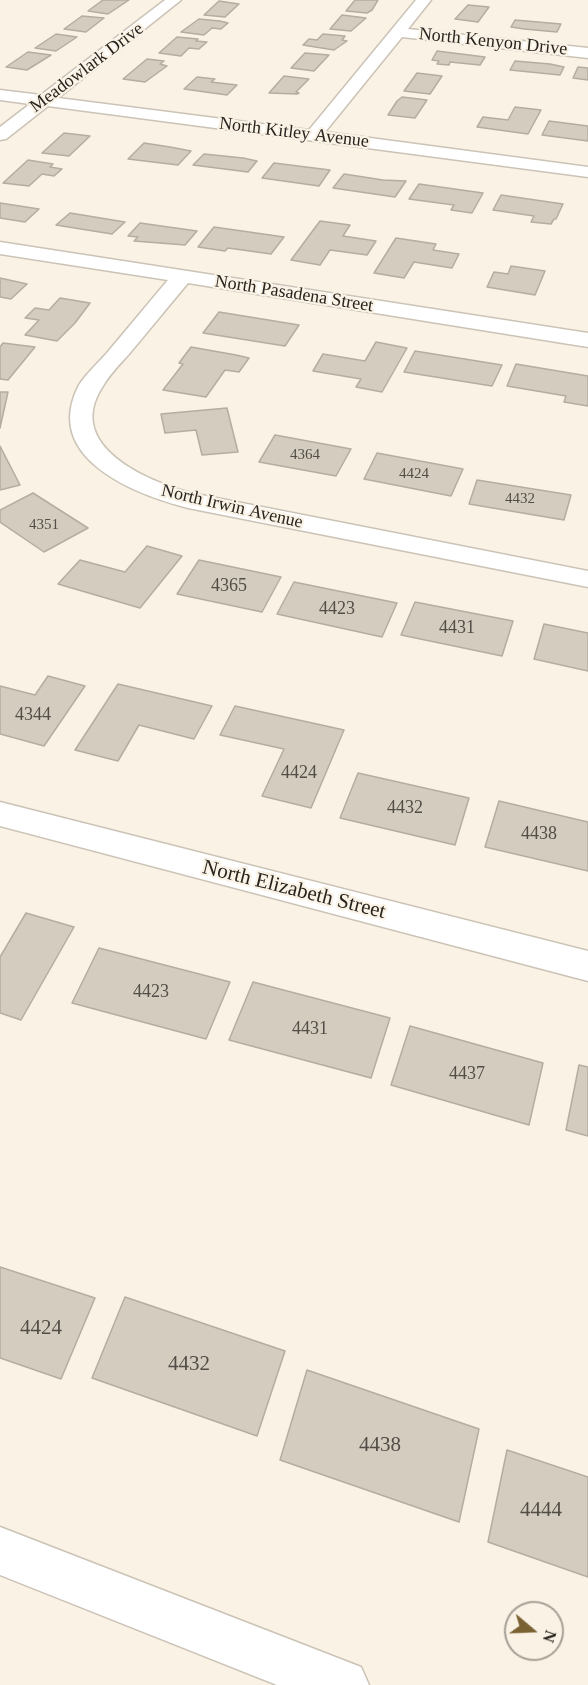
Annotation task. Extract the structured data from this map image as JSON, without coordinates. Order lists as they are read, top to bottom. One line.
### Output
{"streets":{"street":["North Kenyon Drive","Meadowlark Drive","North Kitley Avenue","North Pasadena Street","North Irwin Avenue","North Elizabeth Street"]},"crossings":[["Meadowlark Drive","North Kitley Avenue"],["North Pasadena Street","North Irwin Avenue"]],"house_numbers":["4364","4424","4432","4351","4365","4423","4431","4344","4424","4432","4438","4423","4431","4437","4424","4432","4438","4444"],"north":"right"}
